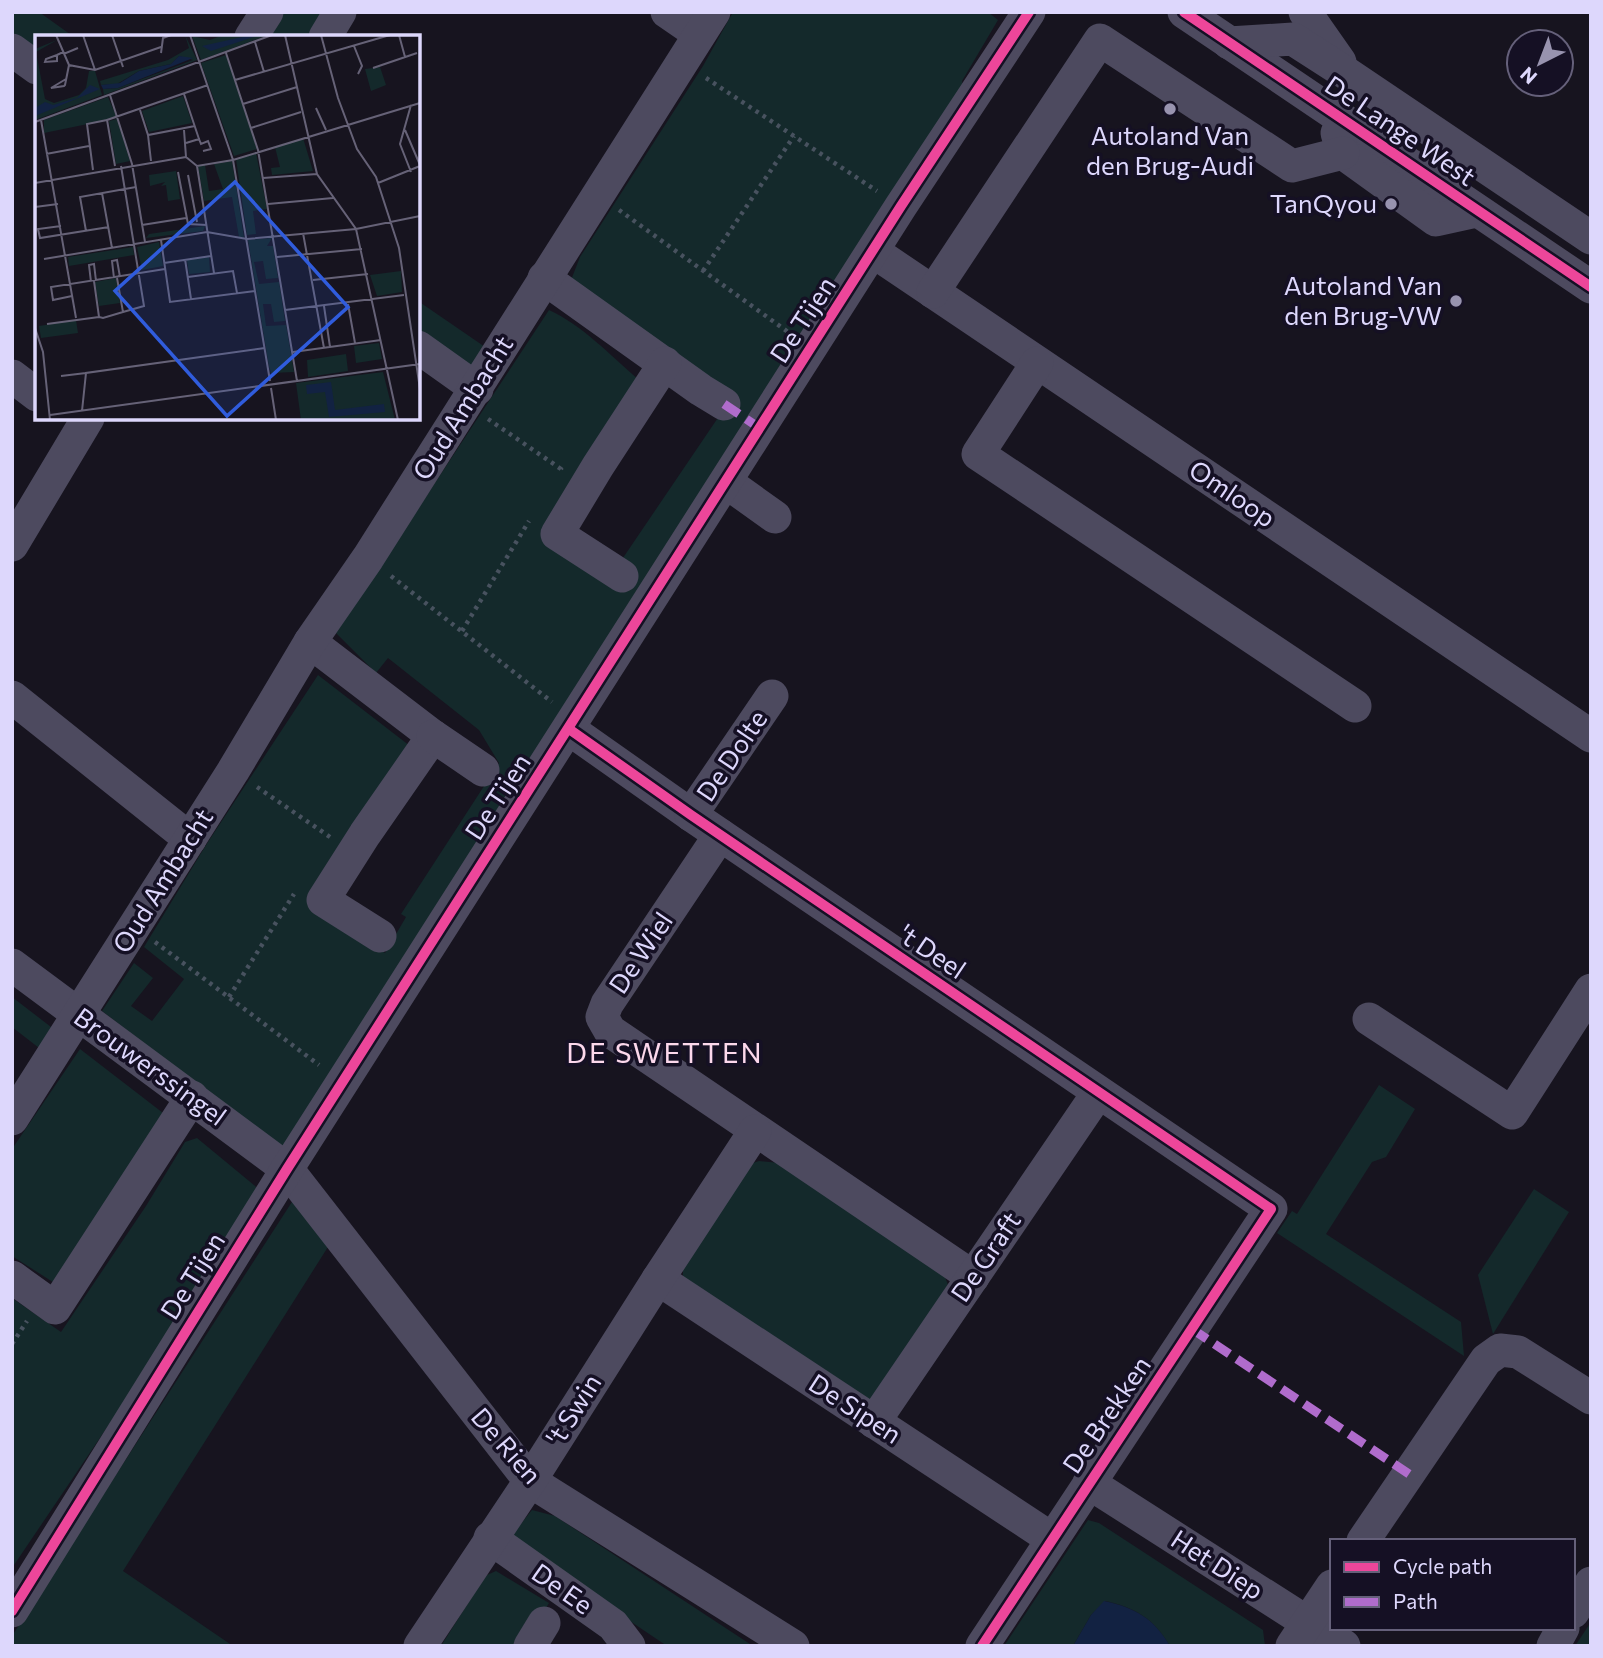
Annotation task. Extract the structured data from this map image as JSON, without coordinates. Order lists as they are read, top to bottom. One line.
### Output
{"streets":{"street":["De Lange West","De Tijen","Oud Ambacht","Omloop","De Dolte","'t Deel","De Wiel","Brouwerssingel","De Graft","De Sipen","'t Swin","De Brekken","De Rien","Het Diep","De Ee"]},"crossings":[["De Tijen","Omloop"],["De Tijen","'t Deel"],["De Tijen","Brouwerssingel"],["De Tijen","De Rien"],["Oud Ambacht","Brouwerssingel"],["De Dolte","'t Deel"],["'t Deel","De Wiel"],["'t Deel","De Graft"],["'t Deel","De Brekken"],["De Wiel","De Graft"],["Brouwerssingel","De Rien"],["De Graft","De Sipen"],["De Sipen","'t Swin"],["De Sipen","De Brekken"],["'t Swin","De Rien"],["'t Swin","De Ee"],["De Brekken","Het Diep"]],"districts":["DE SWETTEN"],"places":["Autoland Van den Brug-Audi","TanQyou","Autoland Van den Brug-VW"],"legend":["Cycle path","Path"],"north":"bottom left"}
